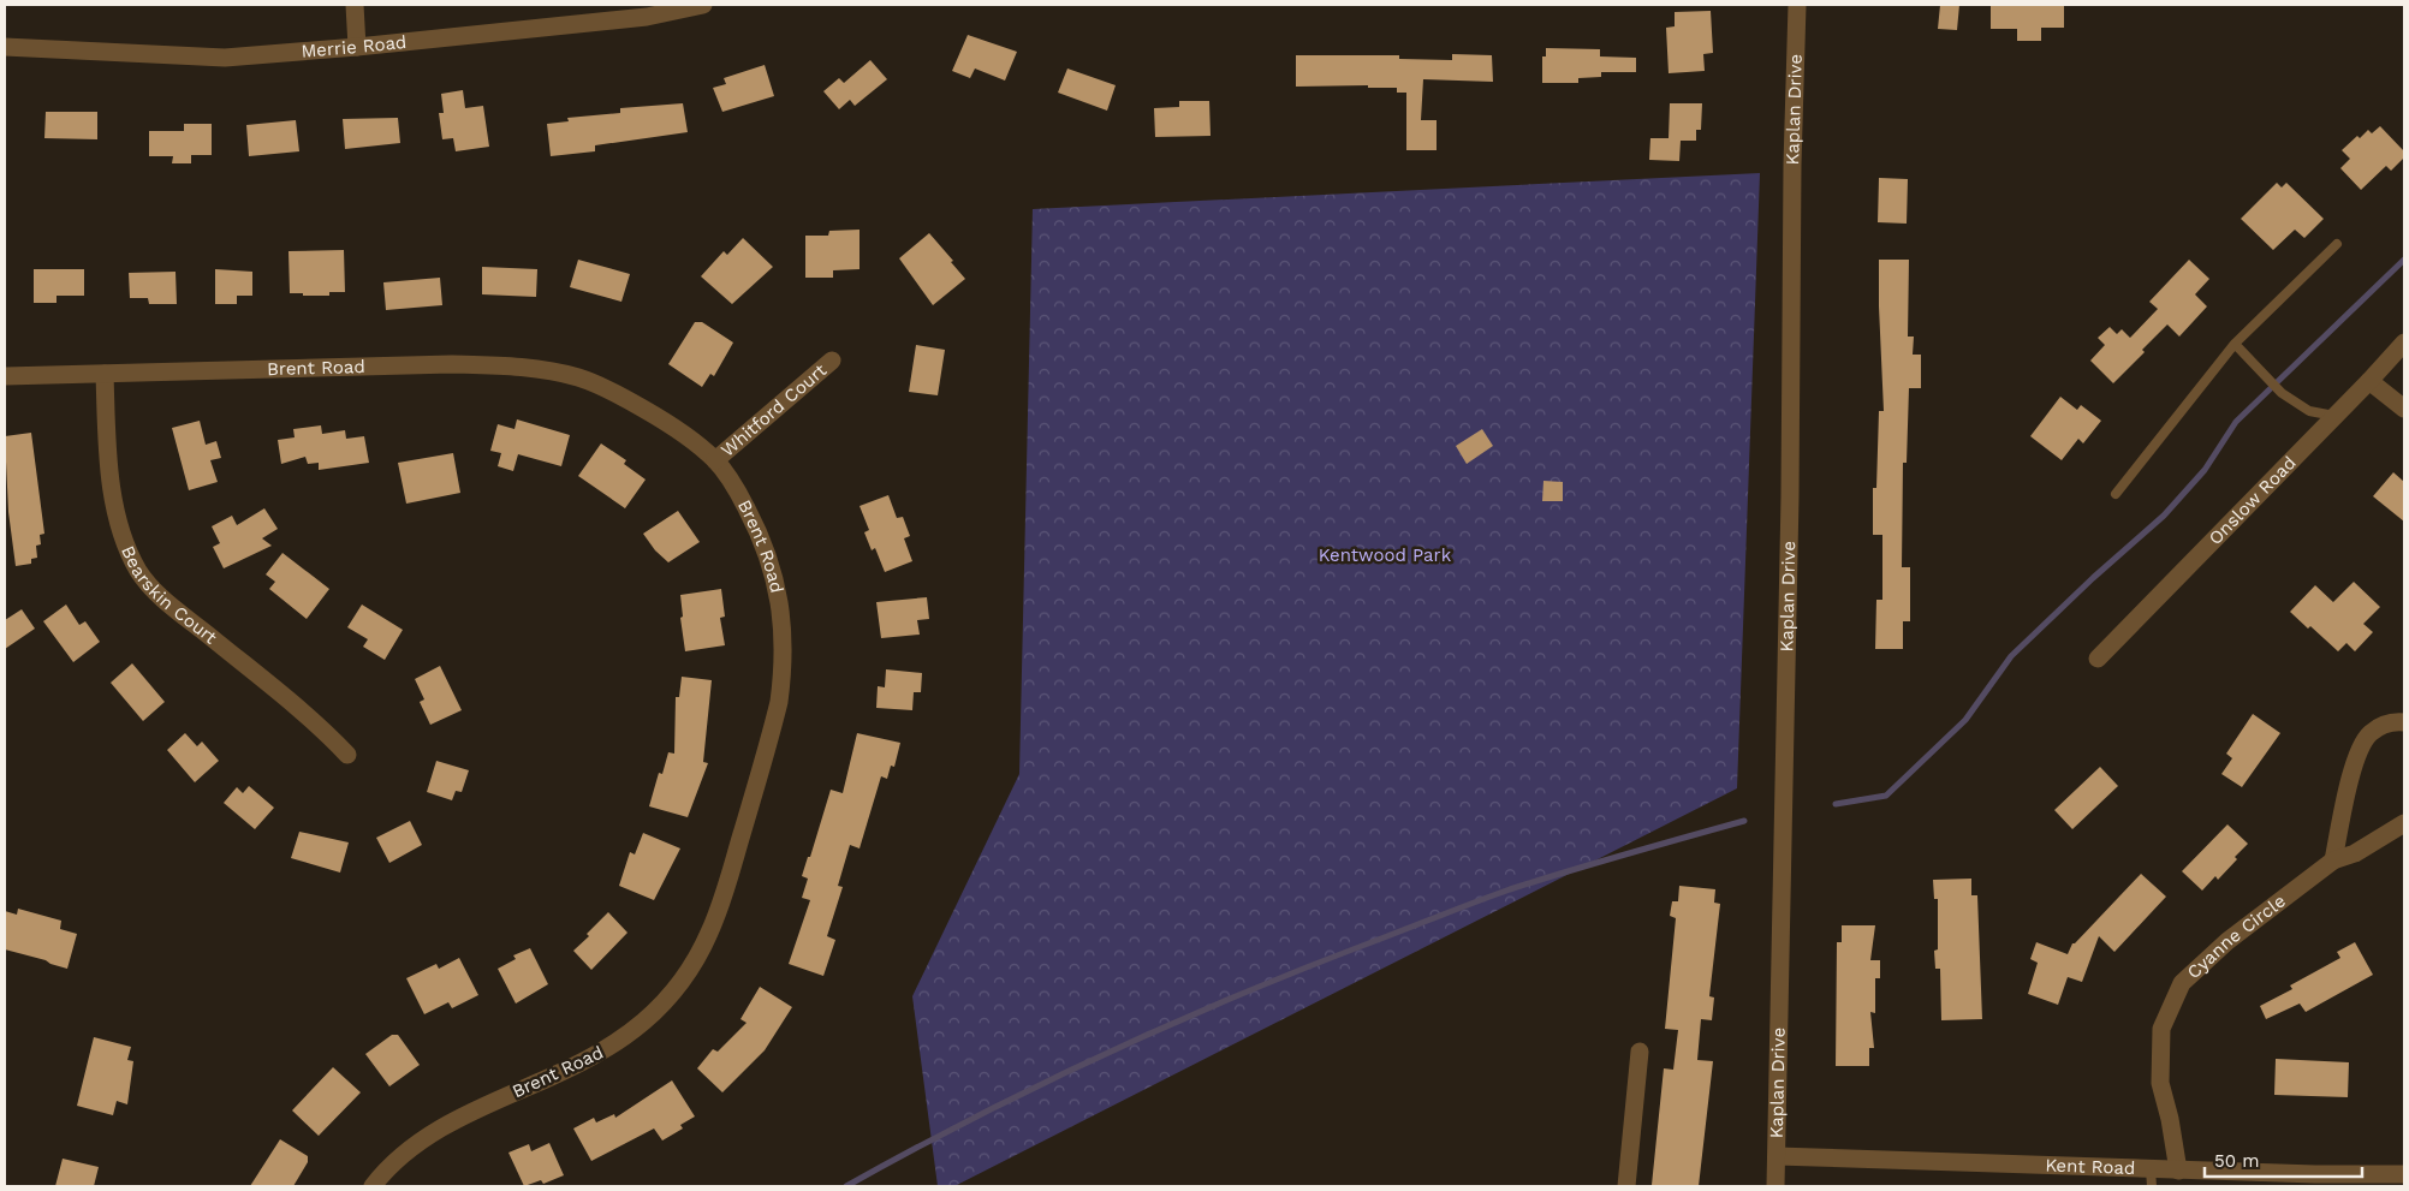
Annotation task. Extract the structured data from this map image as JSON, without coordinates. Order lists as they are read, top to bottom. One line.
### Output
{"streets":{"street":["Merrie Road","Kaplan Drive","Brent Road","Whitford Court","Onslow Road","Bearskin Court","Cyanne Circle","Kent Road"]},"crossings":[["Kaplan Drive","Kent Road"],["Brent Road","Whitford Court"],["Brent Road","Bearskin Court"],["Cyanne Circle","Kent Road"]],"parks":["Kentwood Park"],"scale_bar":"50 m"}
